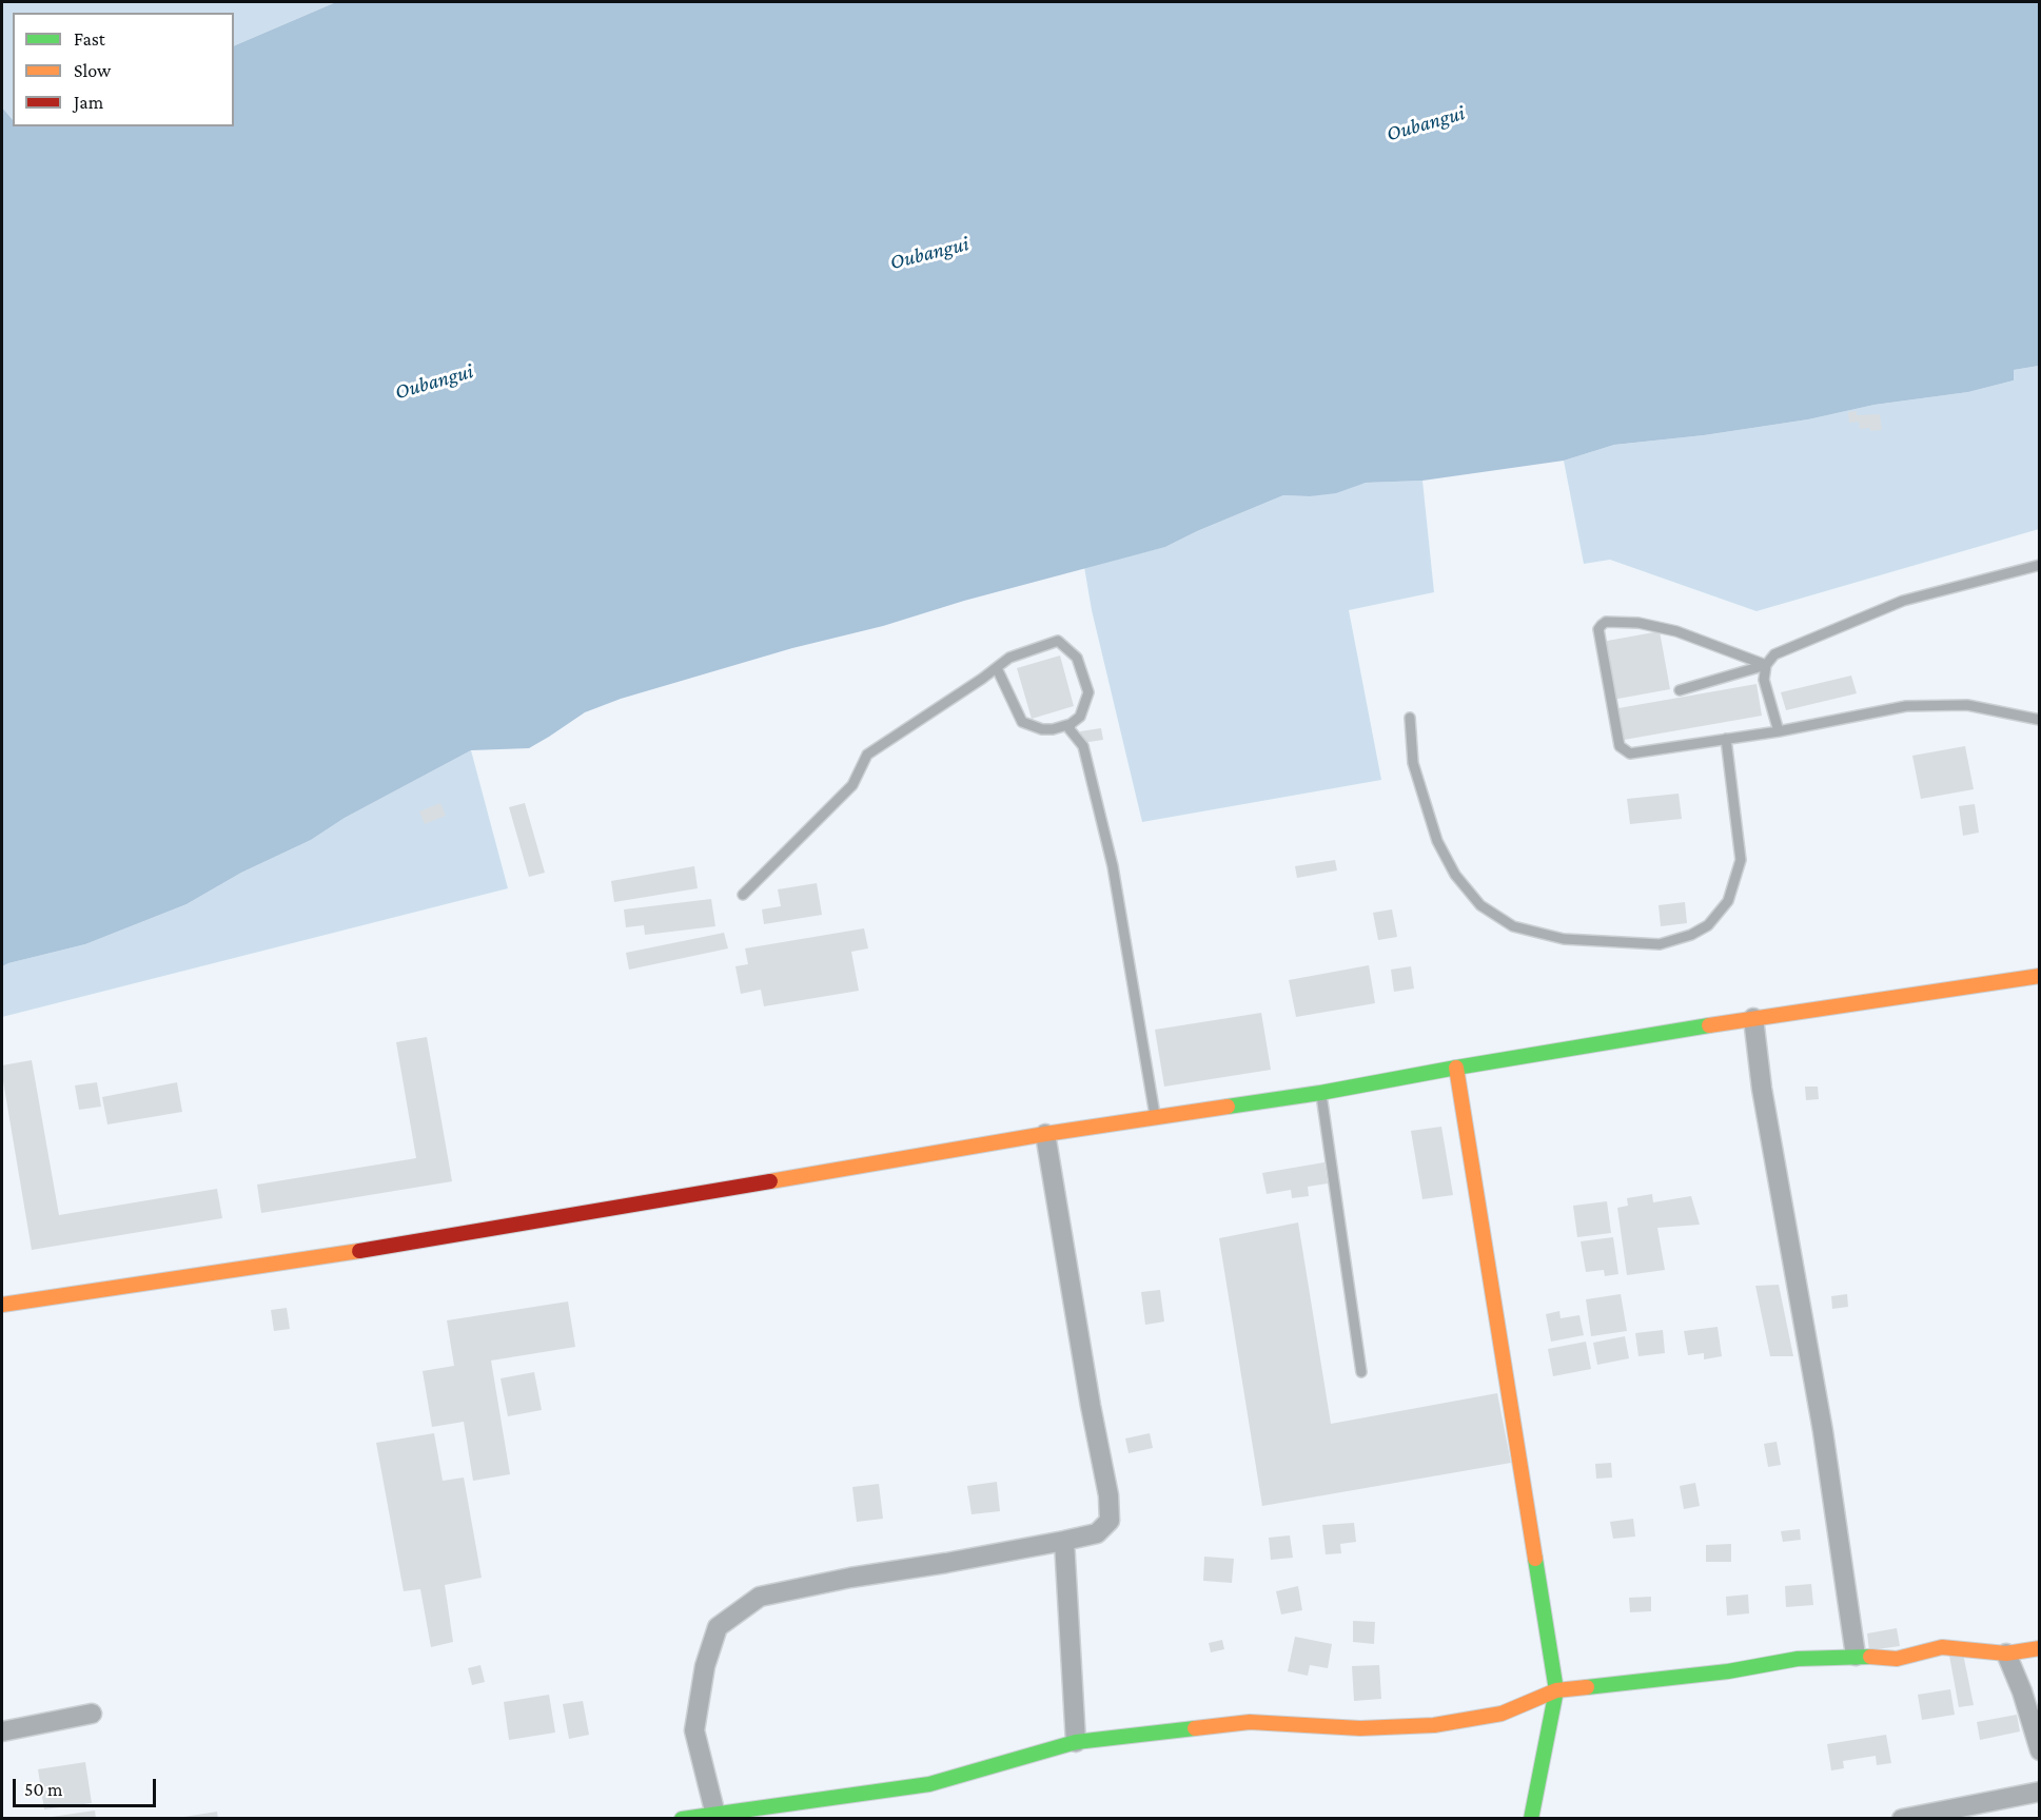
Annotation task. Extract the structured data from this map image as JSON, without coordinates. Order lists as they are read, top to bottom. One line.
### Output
{"water":["Oubangui"],"legend":["Fast","Slow","Jam"],"scale_bar":"50 m"}
